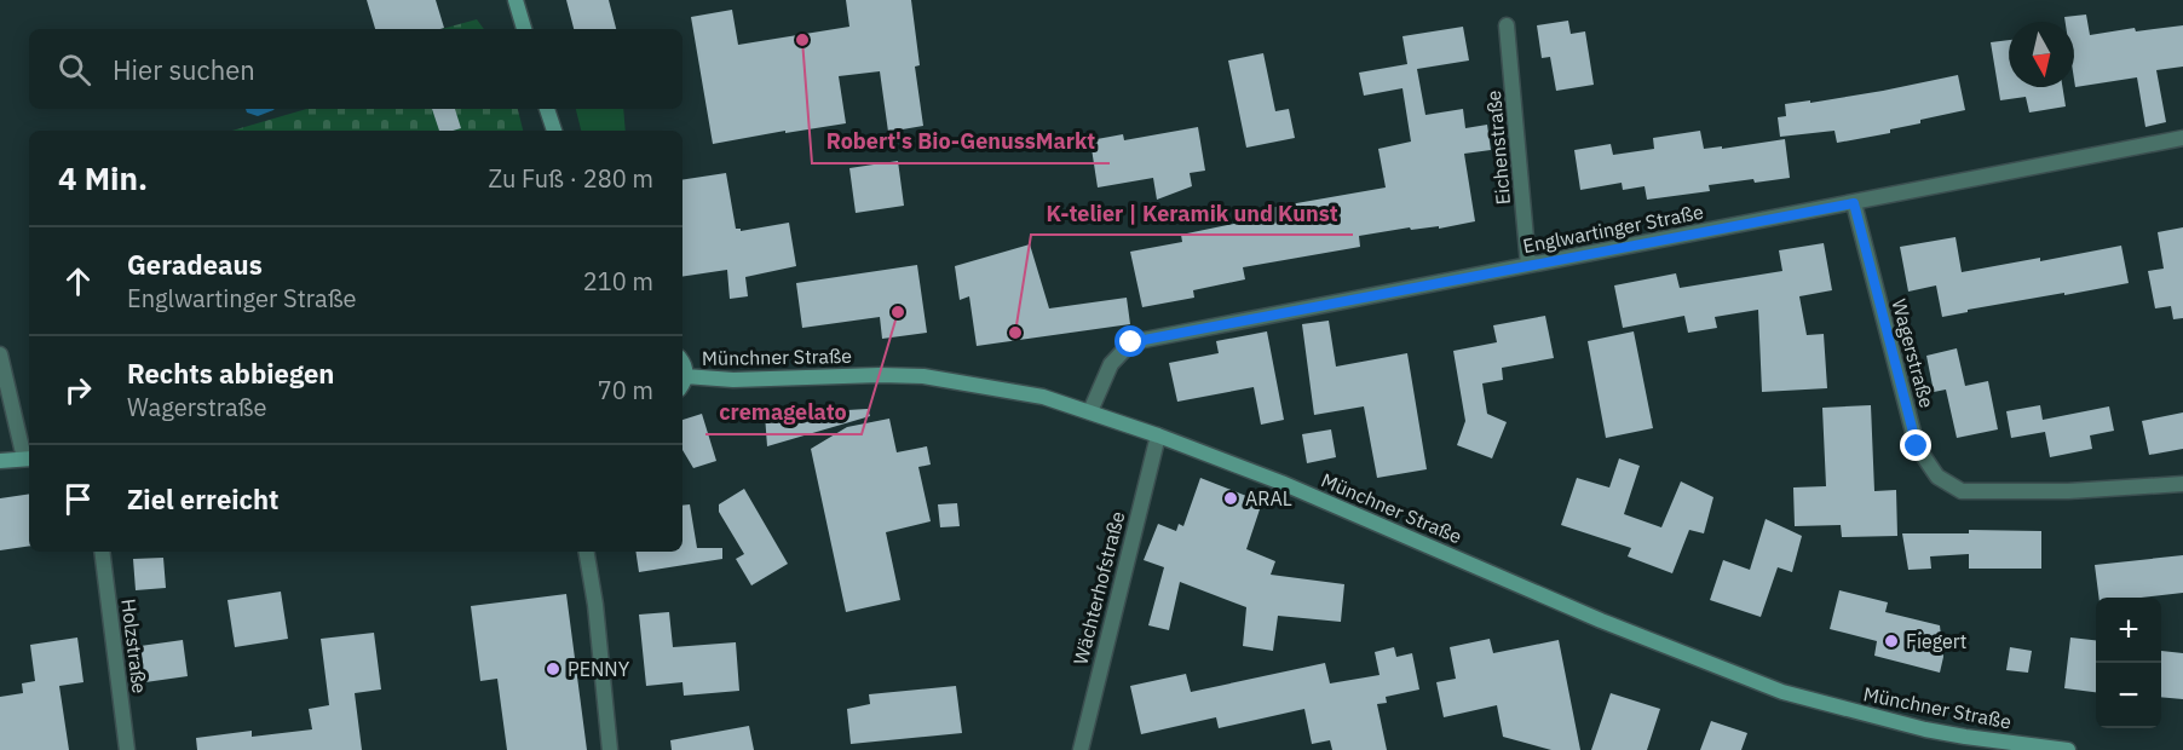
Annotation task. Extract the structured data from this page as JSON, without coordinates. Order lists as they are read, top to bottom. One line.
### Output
{"streets":{"street":["Eichenstraße","Englwartinger Straße","Wagerstraße","Münchner Straße","Wächterhofstraße","Holzstraße"]},"crossings":[["Eichenstraße","Englwartinger Straße"],["Englwartinger Straße","Wagerstraße"],["Englwartinger Straße","Münchner Straße"],["Münchner Straße","Wächterhofstraße"]],"places":["Robert's Bio-GenussMarkt","cremagelato","K-telier | Keramik und Kunst","ARAL","Fiegert","PENNY"],"north":"bottom","page":{"search":"Hier suchen","heading":["4 Min.","Zu Fuß · 280 m"],"list":[["Geradeaus","Englwartinger Straße","210 m"],["Rechts abbiegen","Wagerstraße","70 m"],"Ziel erreicht"],"map_buttons":["+","−"]}}
